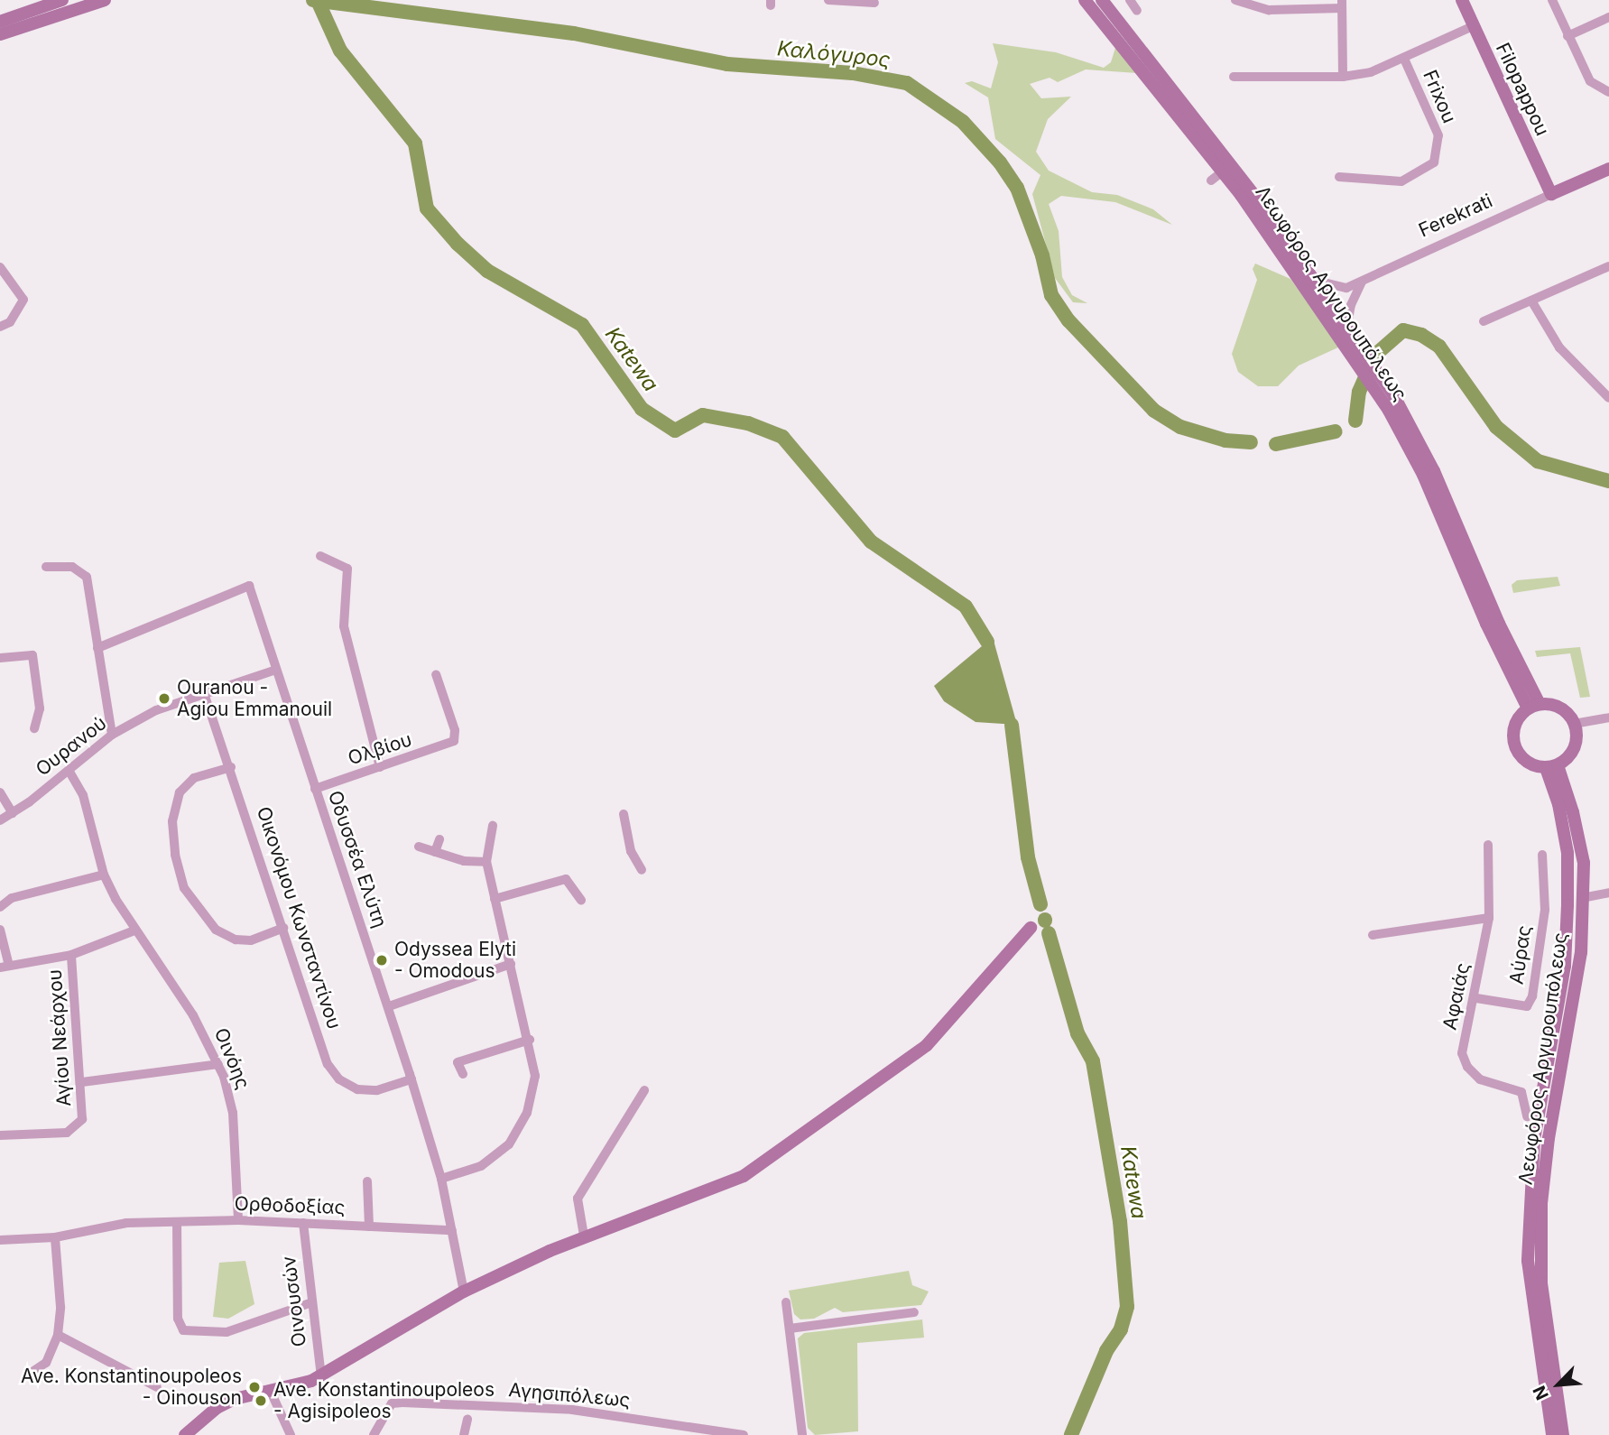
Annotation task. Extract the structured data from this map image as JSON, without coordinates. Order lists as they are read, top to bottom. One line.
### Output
{"streets":{"main road":["Filopappou","Ferekrati","Λεωφόρος Αργυρουπόλεως"],"street":["Frixou","Ουρανού","Ολβίου","Οδυσσέα Ελύτη","Οικονόμου Κωνσταντίνου","Αύρας","Αφαιάς","Αγίου Νεάρχου","Οινόης","Ορθοδοξίας","Οινουσών","Αγησιπόλεως"]},"crossings":[["Filopappou","Ferekrati"],["Ferekrati","Λεωφόρος Αργυρουπόλεως"],["Ουρανού","Οδυσσέα Ελύτη"],["Ουρανού","Οικονόμου Κωνσταντίνου"],["Ουρανού","Οινόης"],["Ολβίου","Οδυσσέα Ελύτη"],["Οδυσσέα Ελύτη","Οικονόμου Κωνσταντίνου"],["Οδυσσέα Ελύτη","Ορθοδοξίας"],["Αύρας","Αφαιάς"],["Οινόης","Ορθοδοξίας"],["Ορθοδοξίας","Οινουσών"]],"water":["Καλόγυρος","Katewa"],"places":["Ouranou - Agiou Emmanouil","Odyssea Elyti - Omodous","Ave. Konstantinoupoleos - Oinouson","Ave. Konstantinoupoleos - Agisipoleos"],"north":"bottom left"}
